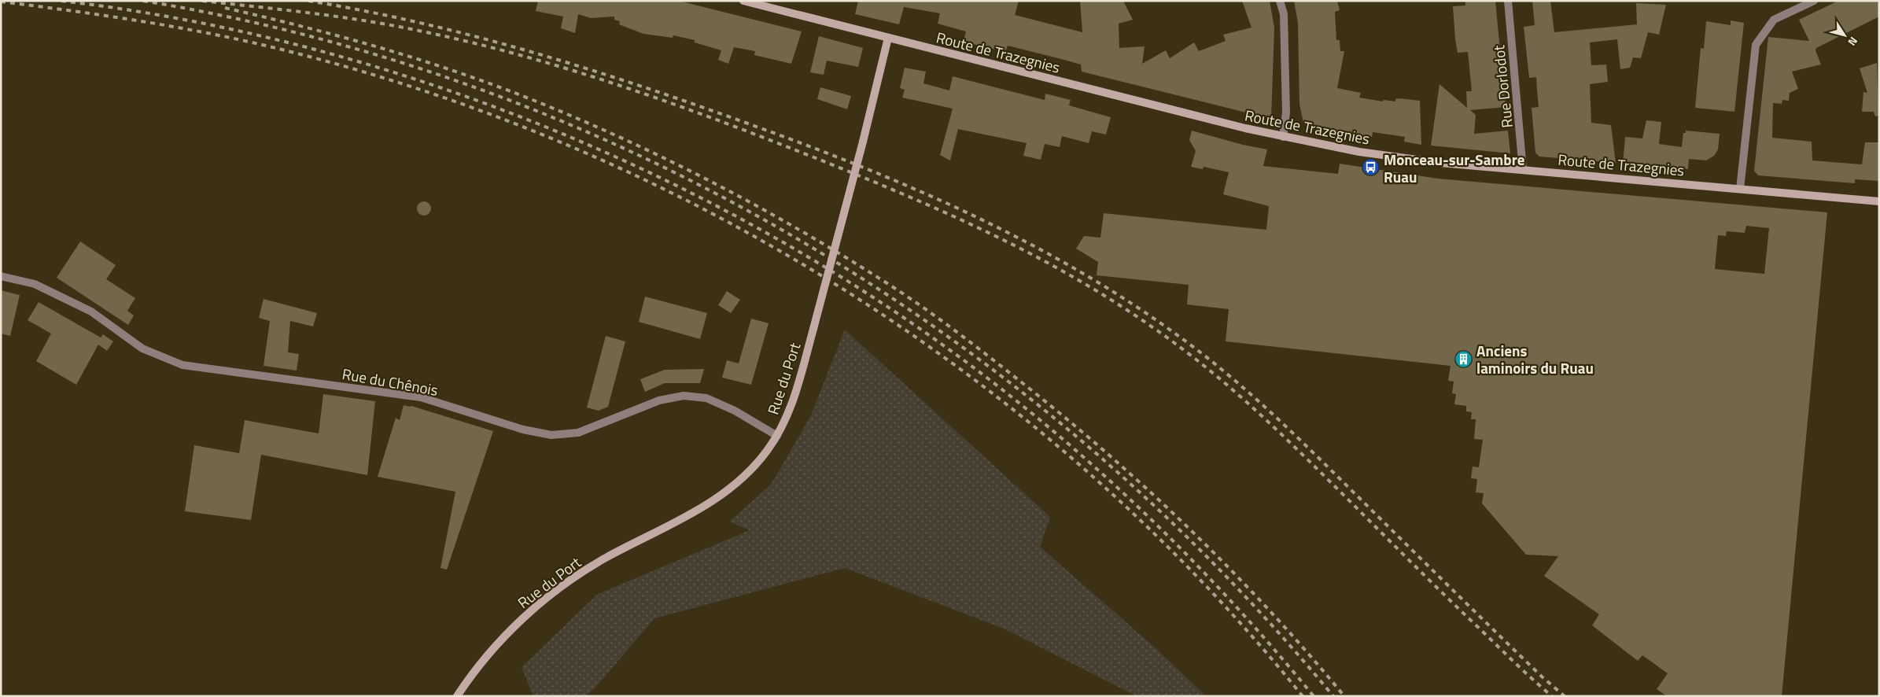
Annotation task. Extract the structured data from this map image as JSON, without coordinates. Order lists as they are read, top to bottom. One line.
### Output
{"streets":{"main road":["Route de Trazegnies","Rue du Port"],"street":["Rue Dorlodot","Rue du Chênois"]},"crossings":[["Route de Trazegnies","Rue Dorlodot"],["Route de Trazegnies","Rue du Port"],["Rue du Port","Rue du Chênois"]],"places":{"bus stop":["Monceau-sur-Sambre Ruau"],"building":["Anciens laminoirs du Ruau"]},"north":"bottom right"}
